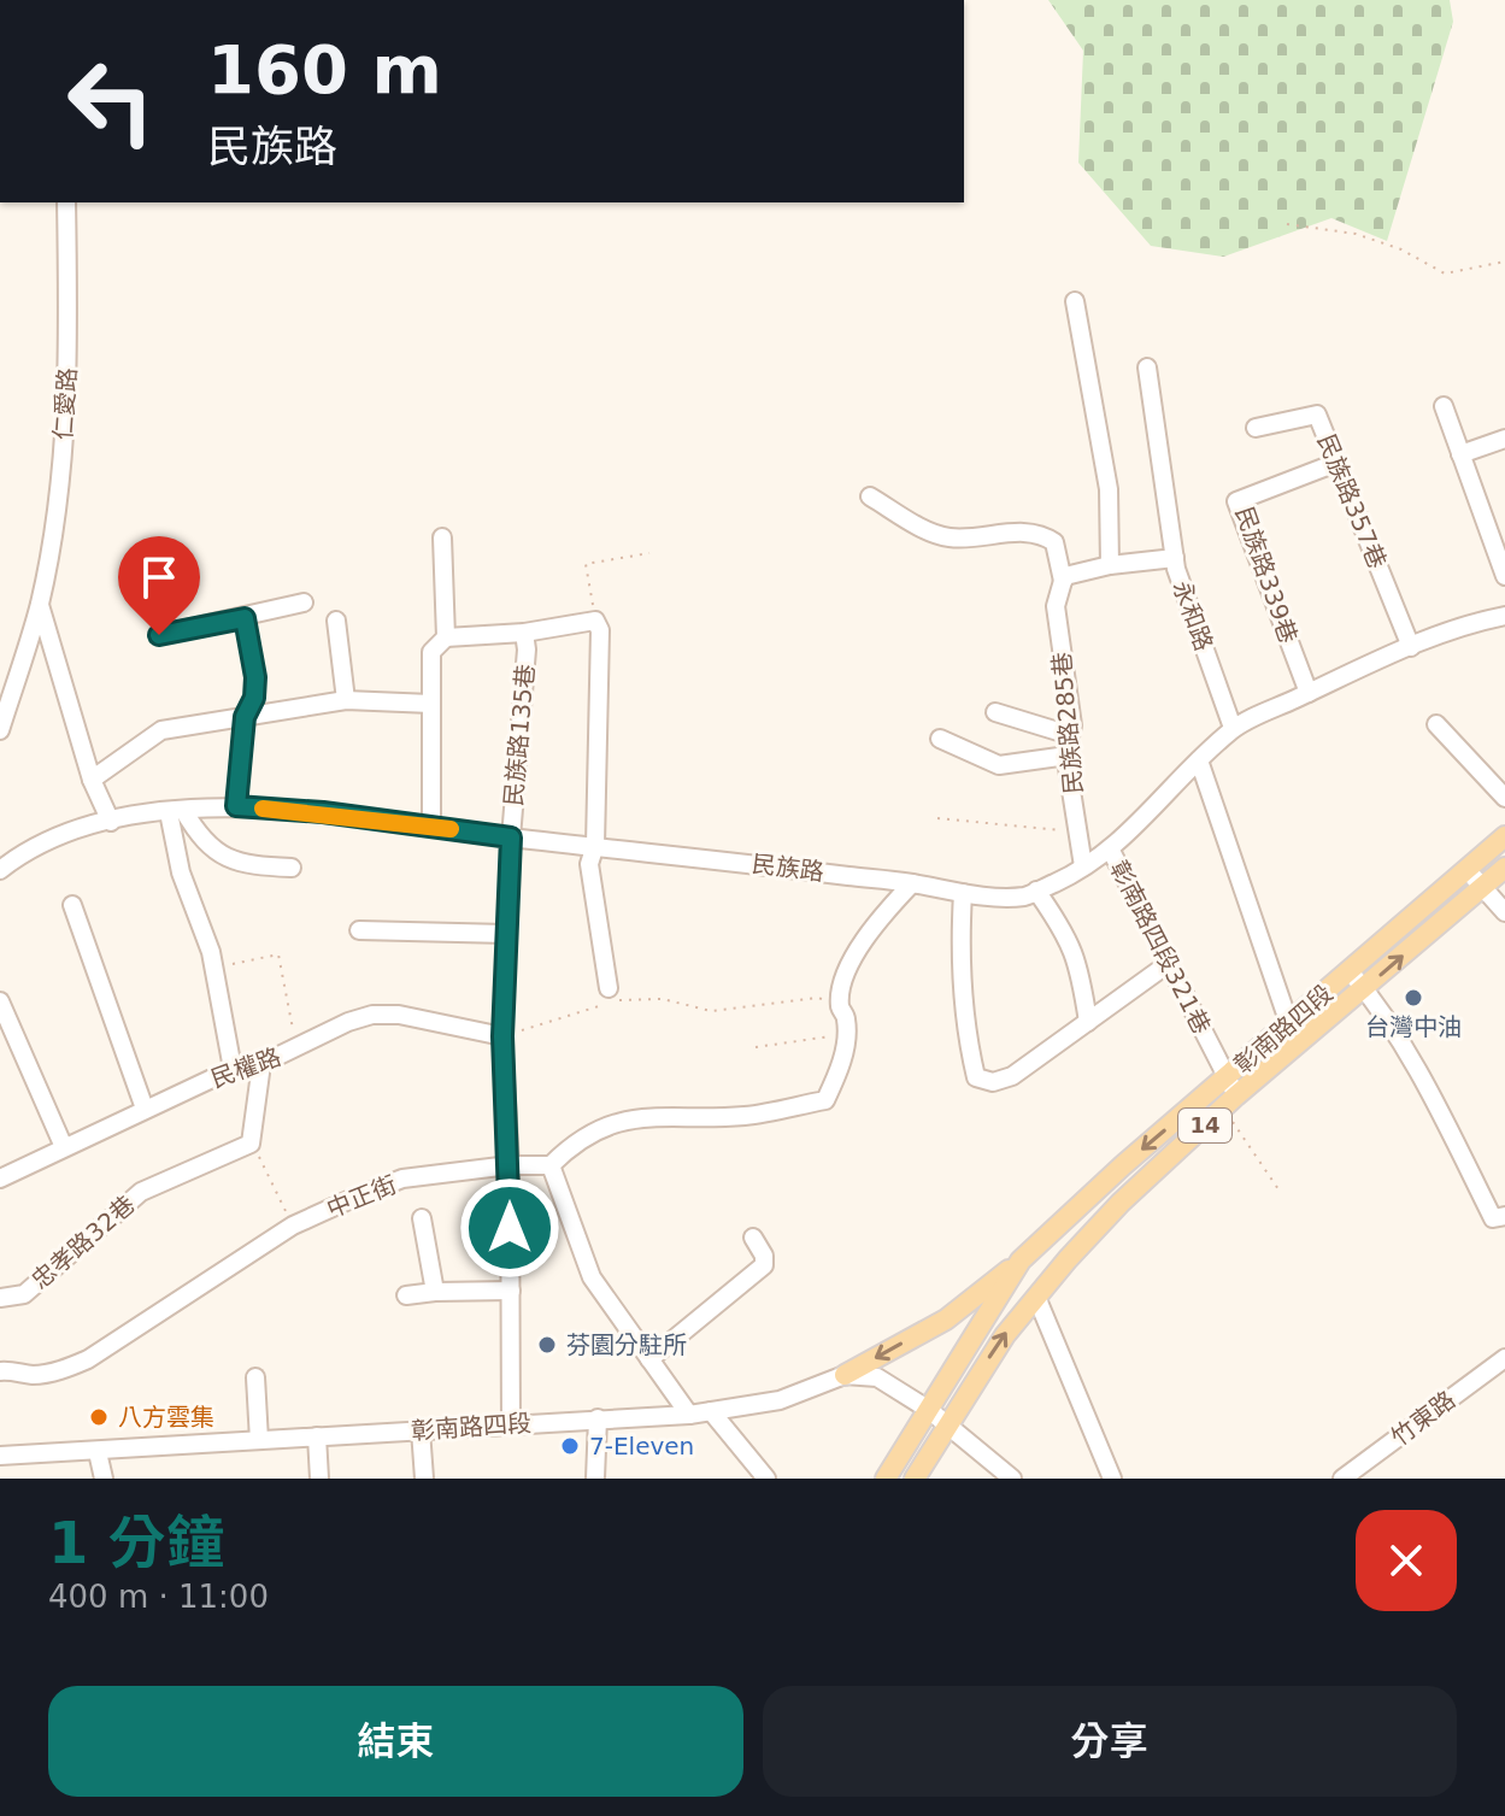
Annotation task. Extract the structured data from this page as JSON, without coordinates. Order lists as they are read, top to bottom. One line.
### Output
{"streets":{"main road":["彰南路四段","14"],"street":["仁愛路","民族路357巷","民族路339巷","永和路","民族路285巷","民族路135巷","民族路","彰南路四段321巷","民權路","中正街","忠孝路32巷","竹東路"]},"crossings":[["民族路357巷","民族路339巷"],["民族路357巷","民族路"],["民族路339巷","民族路"],["永和路","民族路285巷"],["永和路","民族路"],["民族路285巷","民族路"],["民族路135巷","民族路"],["民族路135巷","彰南路四段"],["民族路135巷","民權路"],["民族路135巷","中正街"],["民族路","彰南路四段321巷"],["彰南路四段321巷","彰南路四段"],["彰南路四段","14"]],"places":["台灣中油","芬園分駐所","八方雲集","7-Eleven"],"page":{"turn":["160 m","民族路"],"heading":["1 分鐘","400 m · 11:00"],"buttons":["結束","分享"]}}
